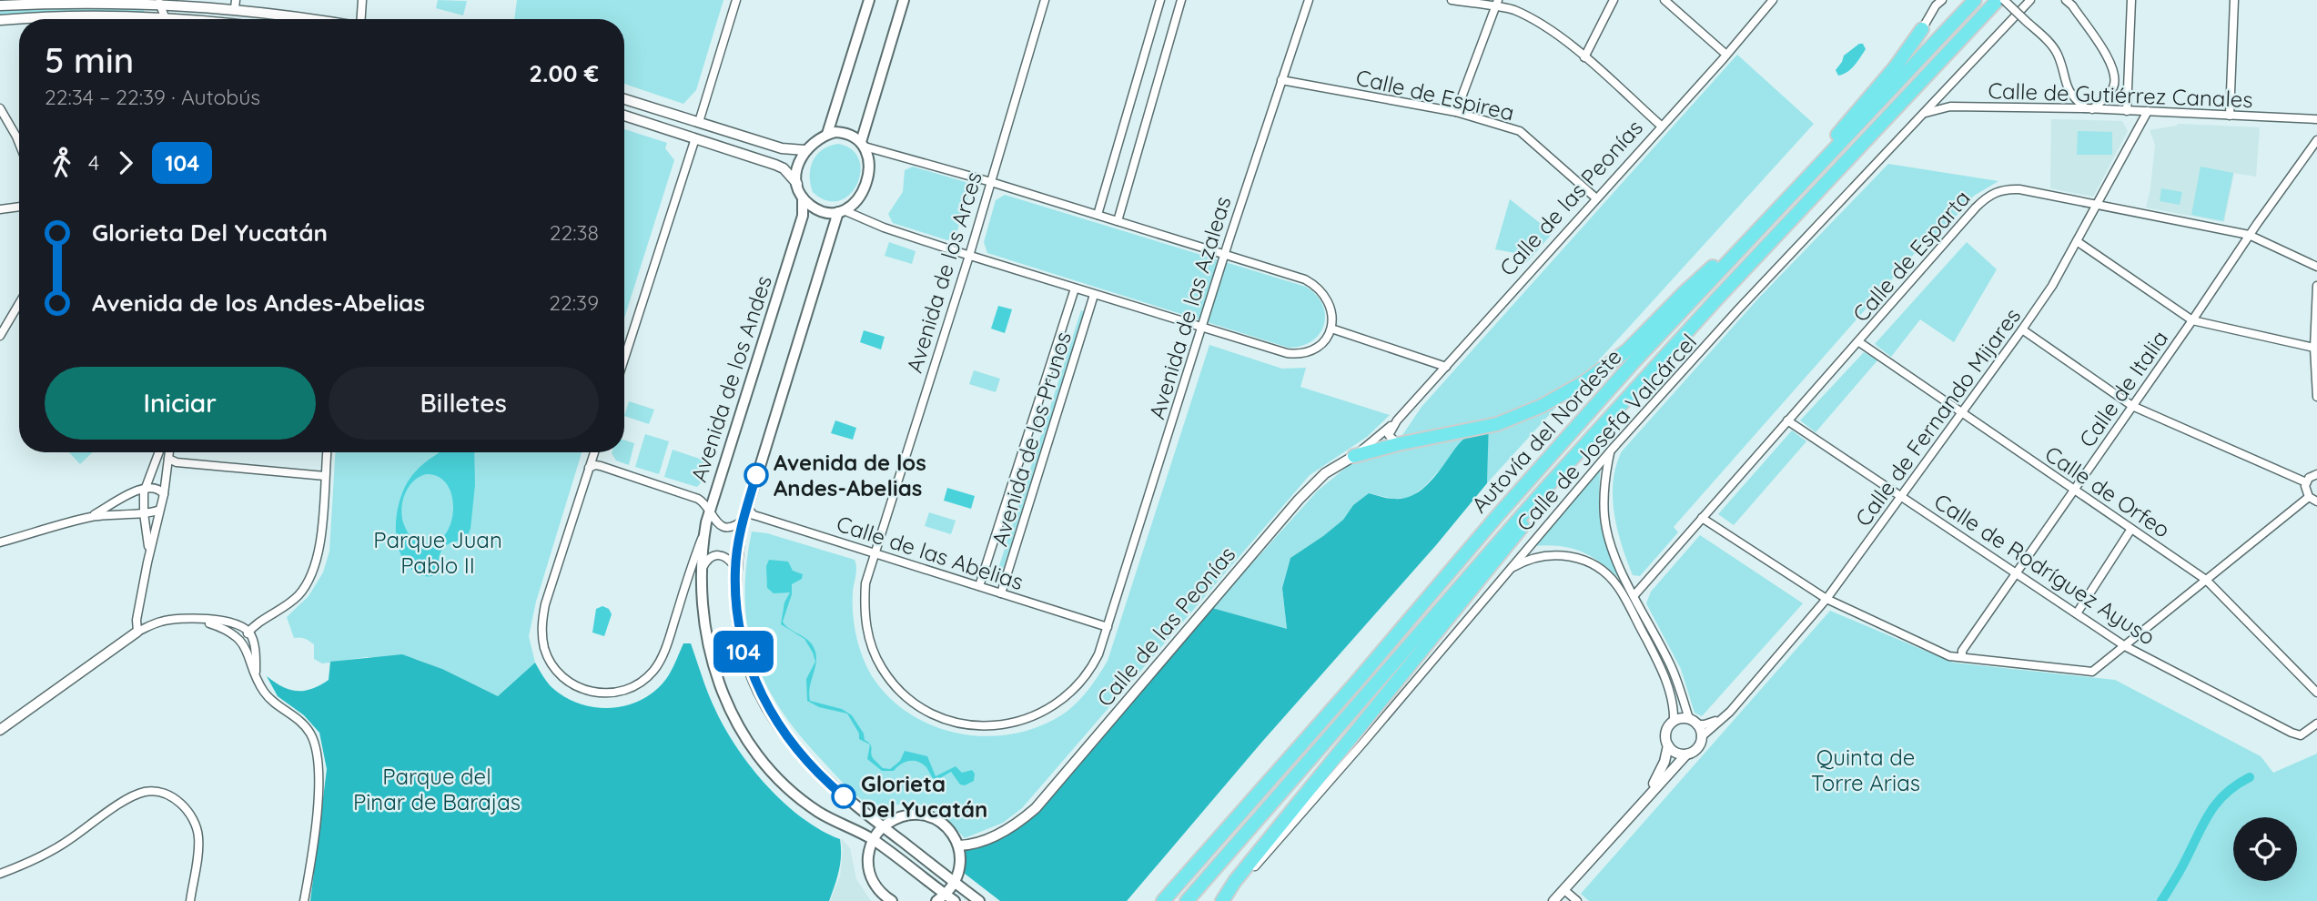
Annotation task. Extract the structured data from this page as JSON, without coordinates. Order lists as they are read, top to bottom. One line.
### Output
{"streets":{"highway":["Autovía del Nordeste"],"main road":["Avenida de los Andes"],"street":["Calle de Espirea","Calle de Gutiérrez Canales","Calle de las Peonías","Calle de Esparta","Avenida de los Arces","Avenida de las Azaleas","Calle de Italia","Calle de Fernando Mijares","Calle de Josefa Valcárcel","Avenida de los Prunos","Calle de Orfeo","Calle de las Abelias","Calle de Rodríguez Ayuso"]},"crossings":[["Calle de Espirea","Calle de las Peonías"],["Calle de Espirea","Avenida de las Azaleas"],["Calle de Gutiérrez Canales","Calle de Fernando Mijares"],["Calle de Gutiérrez Canales","Calle de Josefa Valcárcel"],["Calle de Esparta","Calle de Italia"],["Calle de Esparta","Calle de Fernando Mijares"],["Calle de Esparta","Calle de Orfeo"],["Calle de Esparta","Calle de Rodríguez Ayuso"],["Avenida de los Arces","Avenida de las Azaleas"],["Avenida de los Arces","Calle de las Abelias"],["Avenida de las Azaleas","Calle de las Abelias"],["Calle de Italia","Calle de Orfeo"],["Calle de Italia","Calle de Rodríguez Ayuso"],["Calle de Fernando Mijares","Calle de Orfeo"],["Calle de Fernando Mijares","Calle de Rodríguez Ayuso"],["Avenida de los Prunos","Calle de las Abelias"]],"parks":["Parque Juan Pablo II","Quinta de Torre Arias","Parque del Pinar de Barajas"],"places":["Avenida de los Andes-Abelias","Glorieta Del Yucatán"],"lines":["bus line 104"],"page":{"on_map":"104","heading":["5 min","22:34 – 22:39 · Autobús","2.00 €"],"legs":["4","104"],"list":[{"name":"Glorieta Del Yucatán","value":"22:38"},{"name":"Avenida de los Andes-Abelias","value":"22:39"}],"buttons":["Iniciar","Billetes"]}}
